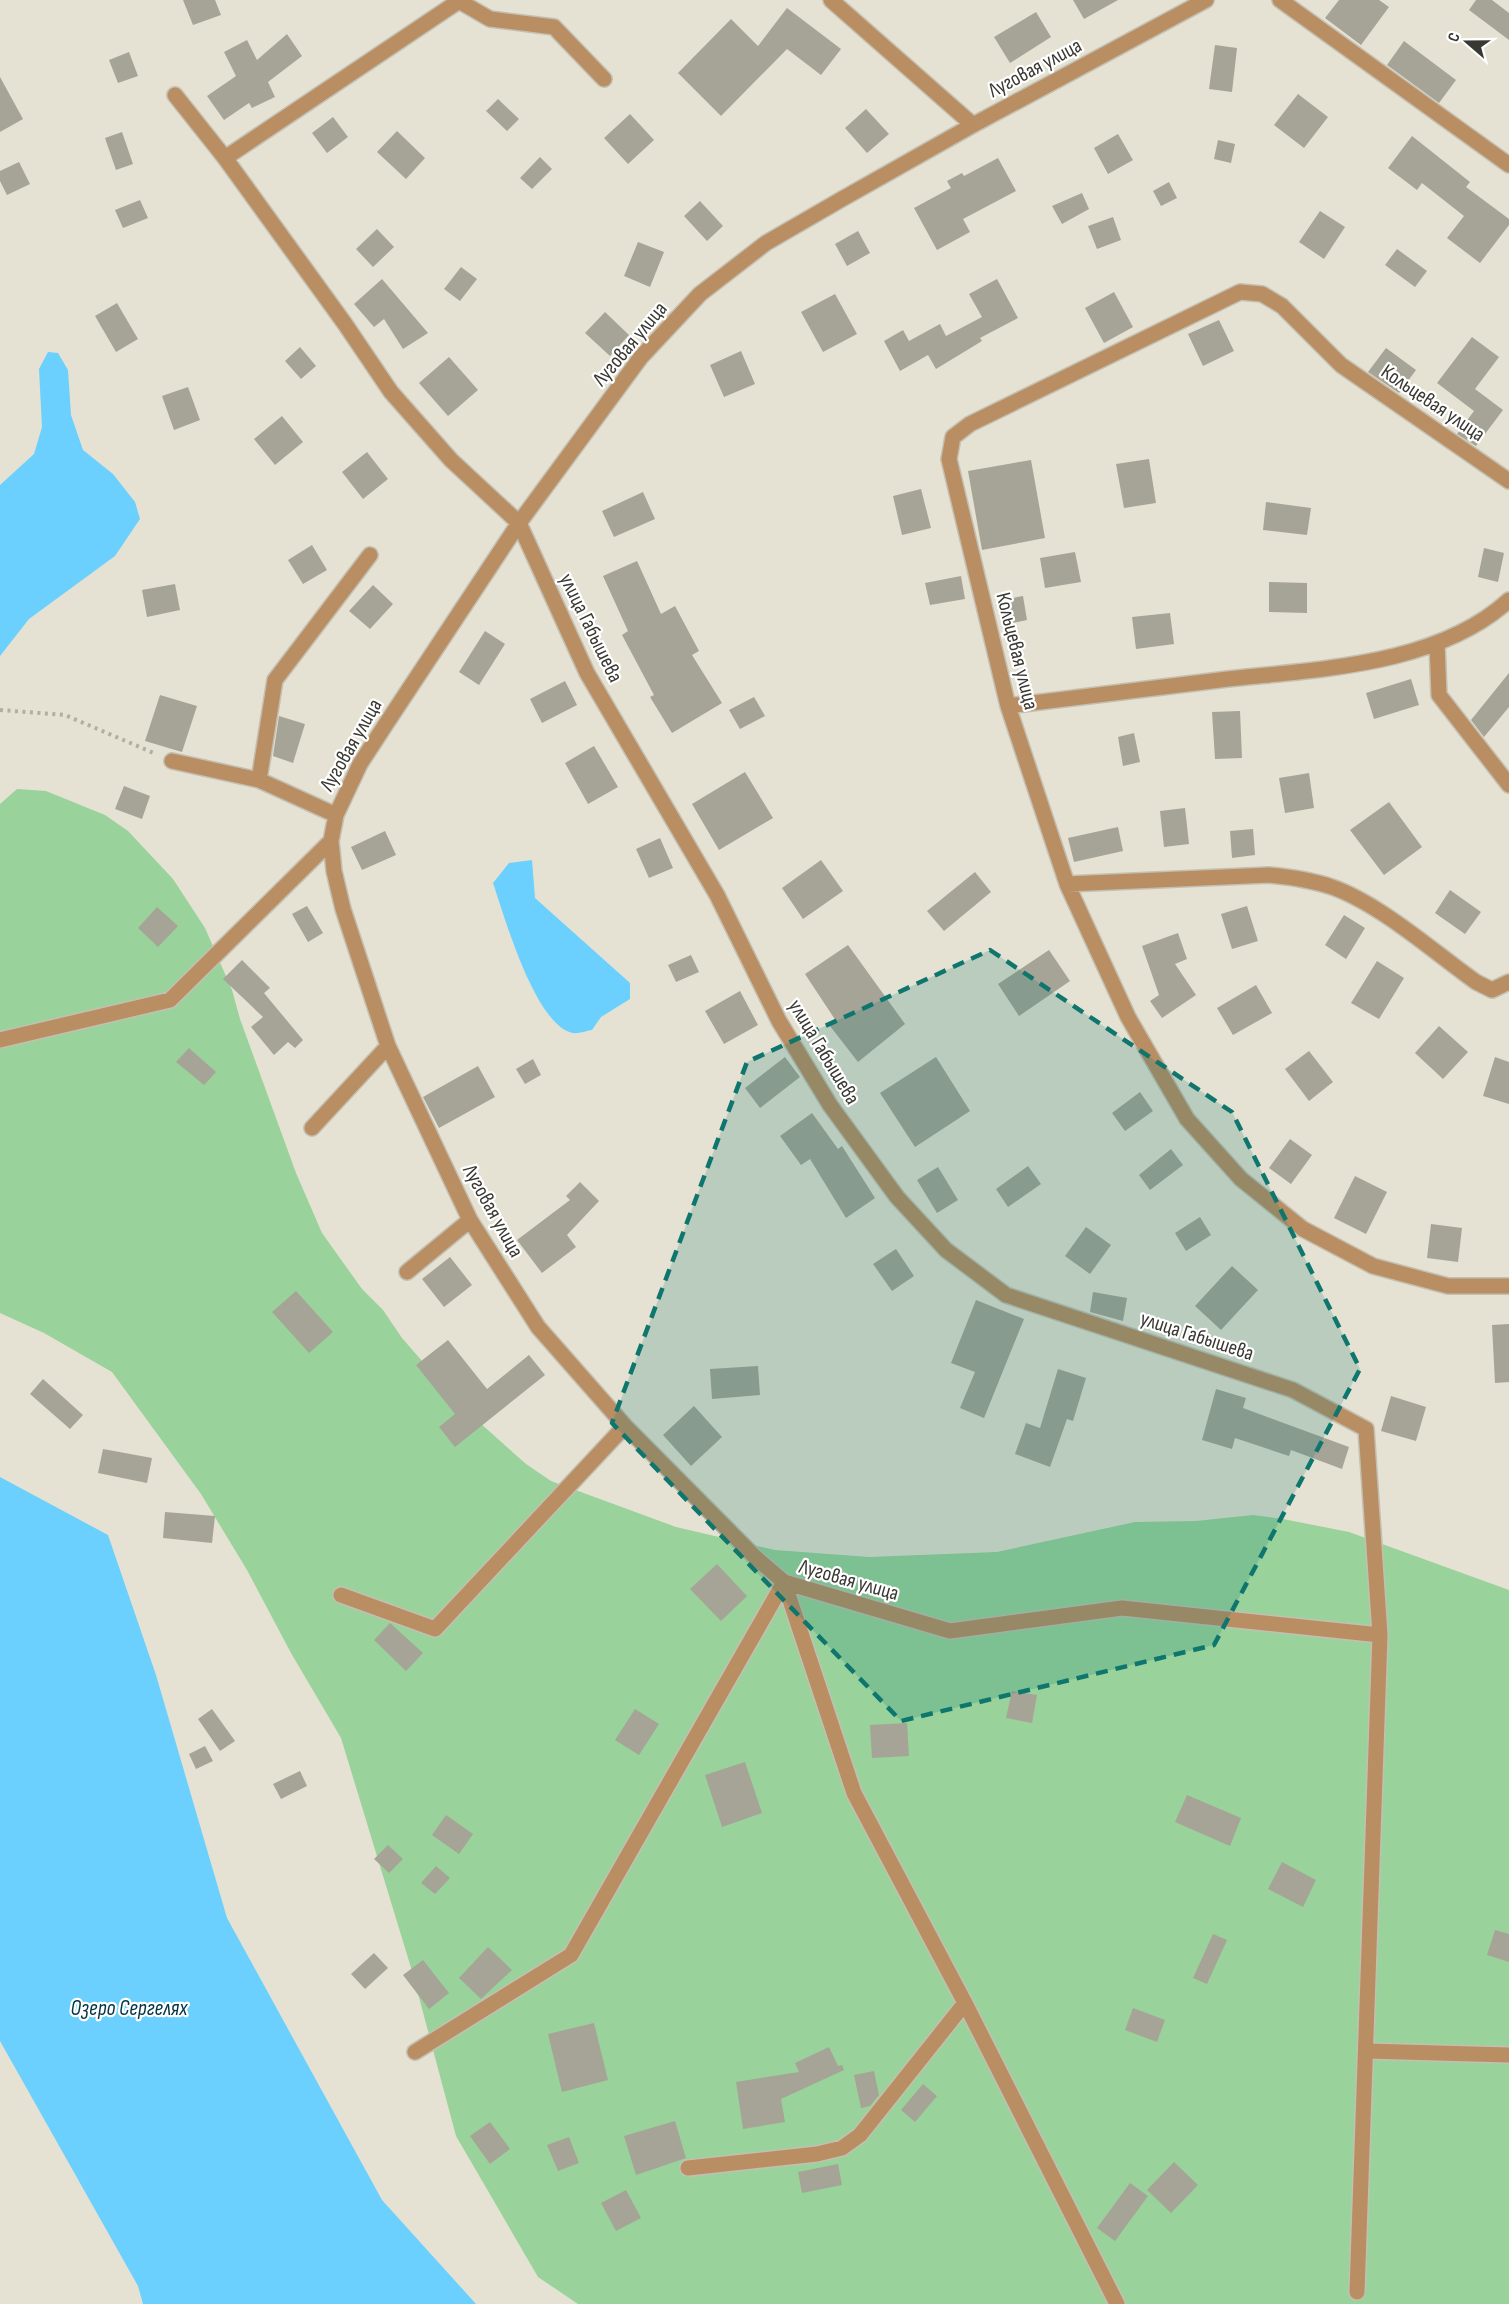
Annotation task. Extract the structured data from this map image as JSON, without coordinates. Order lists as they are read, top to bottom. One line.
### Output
{"streets":{"street":["Луговая улица","Кольцевая улица","улица Габышева"]},"crossings":[["Луговая улица","улица Габышева"]],"water":["Озеро Сергелях"],"north":"left"}
